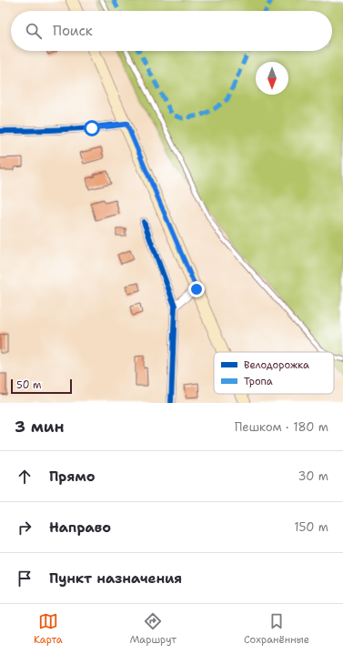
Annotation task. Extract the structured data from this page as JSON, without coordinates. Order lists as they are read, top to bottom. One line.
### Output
{"legend":["Велодорожка","Тропа"],"scale_bar":"50 m","north":"bottom","page":{"search":"Поиск","scale":"50 m","heading":["3 мин","Пешком · 180 m"],"list":[["Прямо","30 m"],["Направо","150 m"],"Пункт назначения"],"nav":["Карта","Маршрут","Сохранённые"]}}
